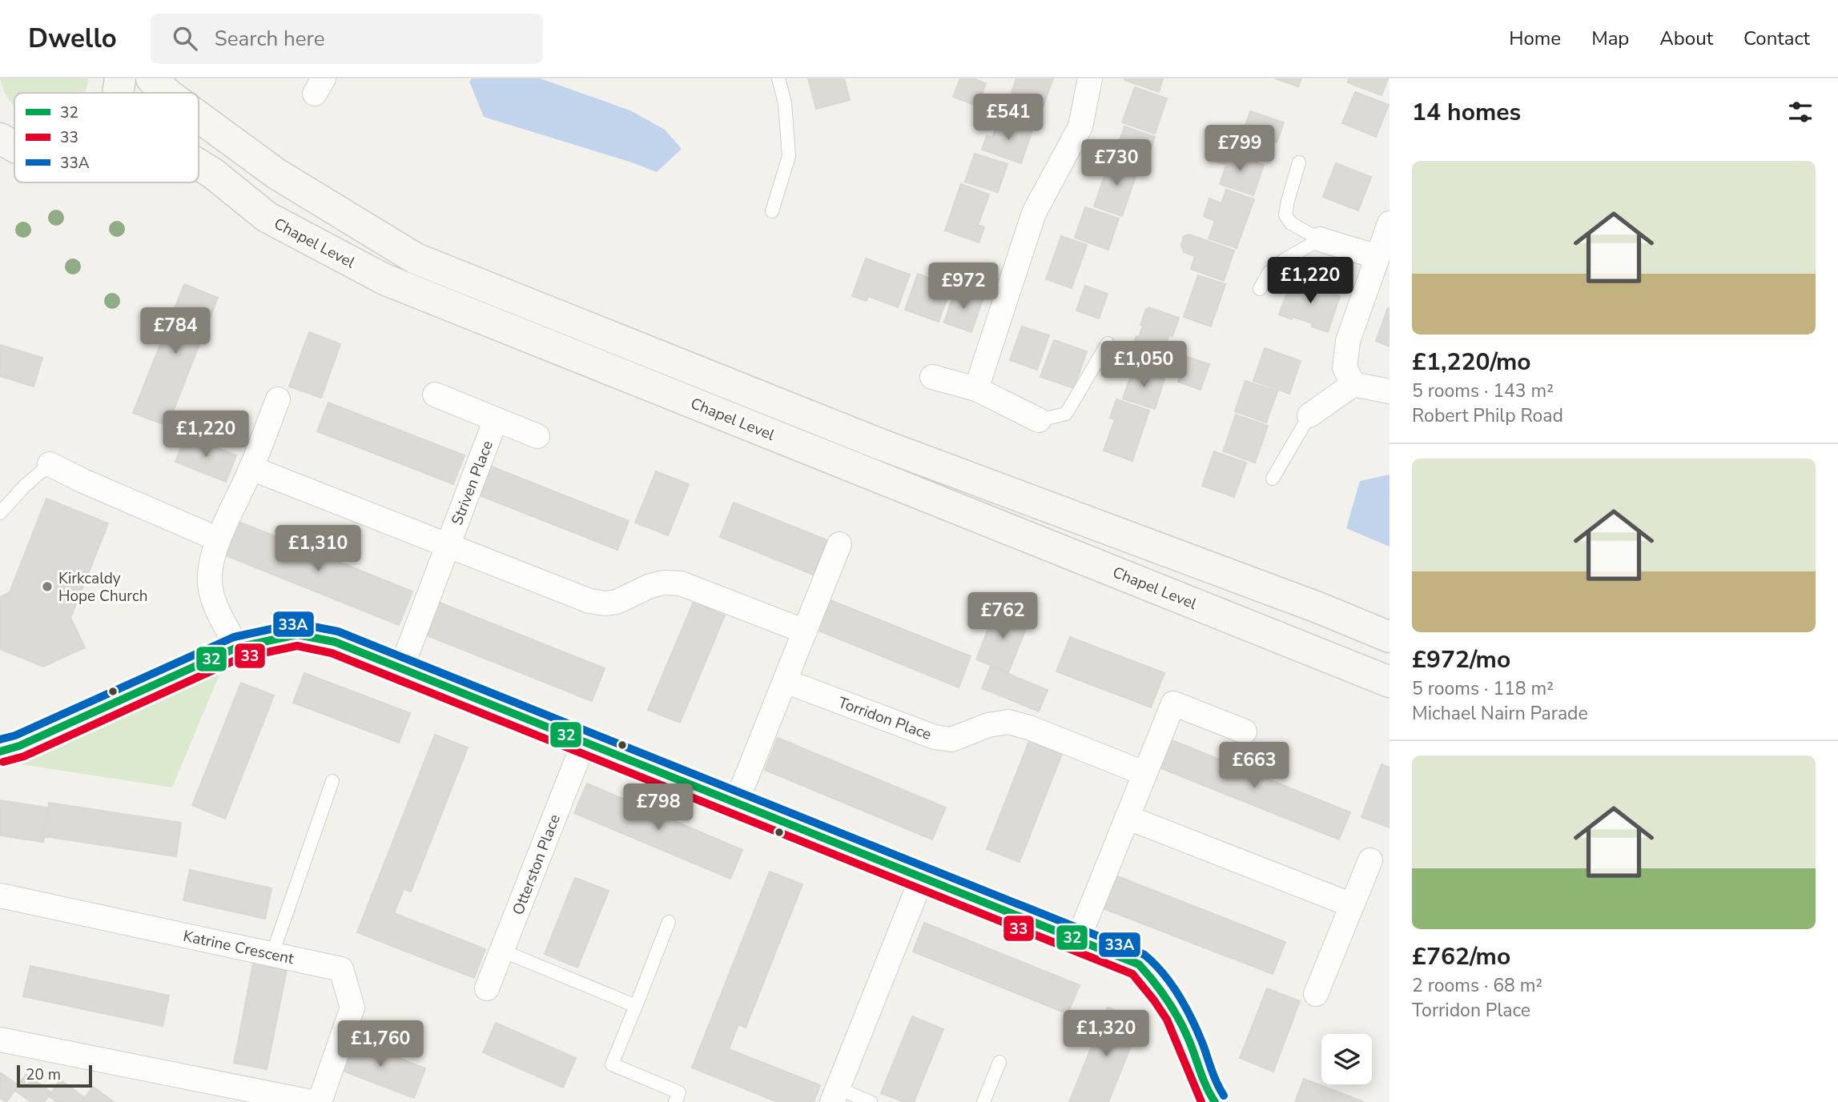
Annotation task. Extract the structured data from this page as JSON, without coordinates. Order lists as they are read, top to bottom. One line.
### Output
{"streets":{"main road":["Chapel Level"],"street":["Striven Place","Torridon Place","Otterston Place","Katrine Crescent"]},"places":["Kirkcaldy Hope Church"],"lines":["transit line 33A","transit line 32","transit line 33"],"legend":["32","33","33A"],"scale_bar":"20 m","page":{"header":"Dwello","search":"Search here","nav":["Home","Map","About","Contact"],"heading":"14 homes","price":["£541","£799","£730","£1,220","£972","£784","£1,050","£1,220","£1,310","£762","£663","£798","£1,320","£1,760"],"list":[{"name":"£1,220/mo","note":"5 rooms · 143 m² · Robert Philp Road"},{"name":"£972/mo","note":"5 rooms · 118 m² · Michael Nairn Parade"},{"name":"£762/mo","note":"2 rooms · 68 m² · Torridon Place"}],"scale":"20 m"}}
